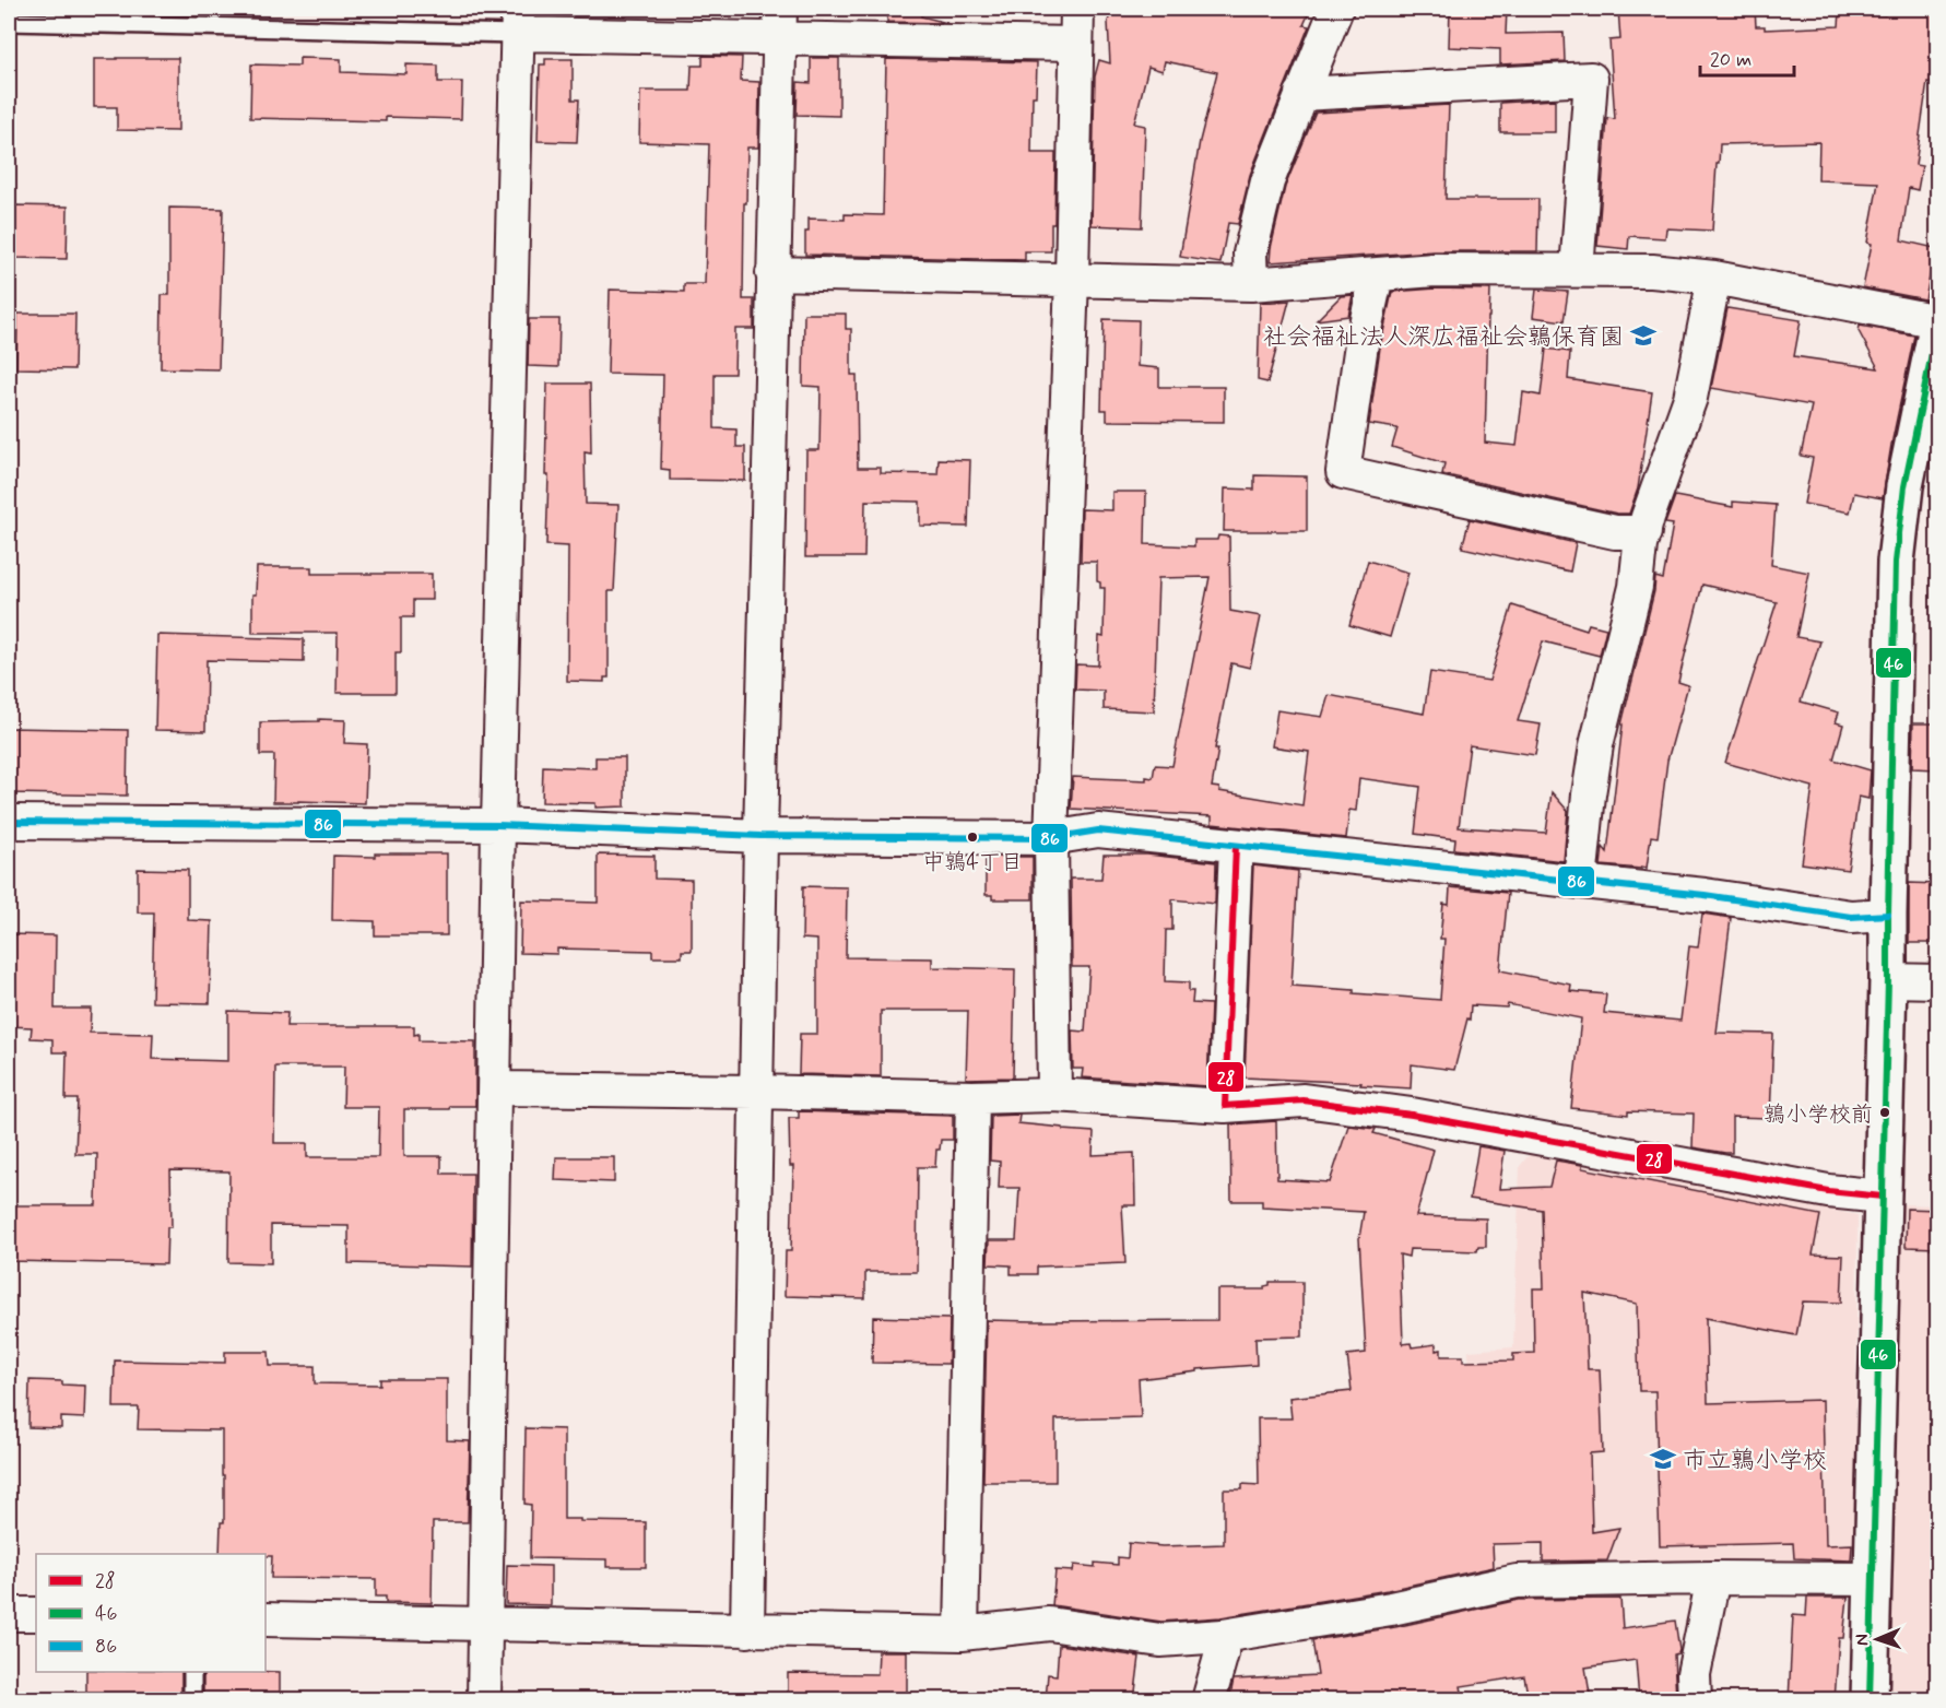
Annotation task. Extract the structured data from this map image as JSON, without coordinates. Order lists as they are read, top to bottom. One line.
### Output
{"places":{"school or university":["社会福祉法人深広福祉会鶉保育園","市立鶉小学校"],"other":["中鶉4丁目","鶉小学校前"]},"lines":["transit line 46","transit line 86","transit line 28"],"legend":["28","46","86"],"scale_bar":"20 m","north":"left"}
